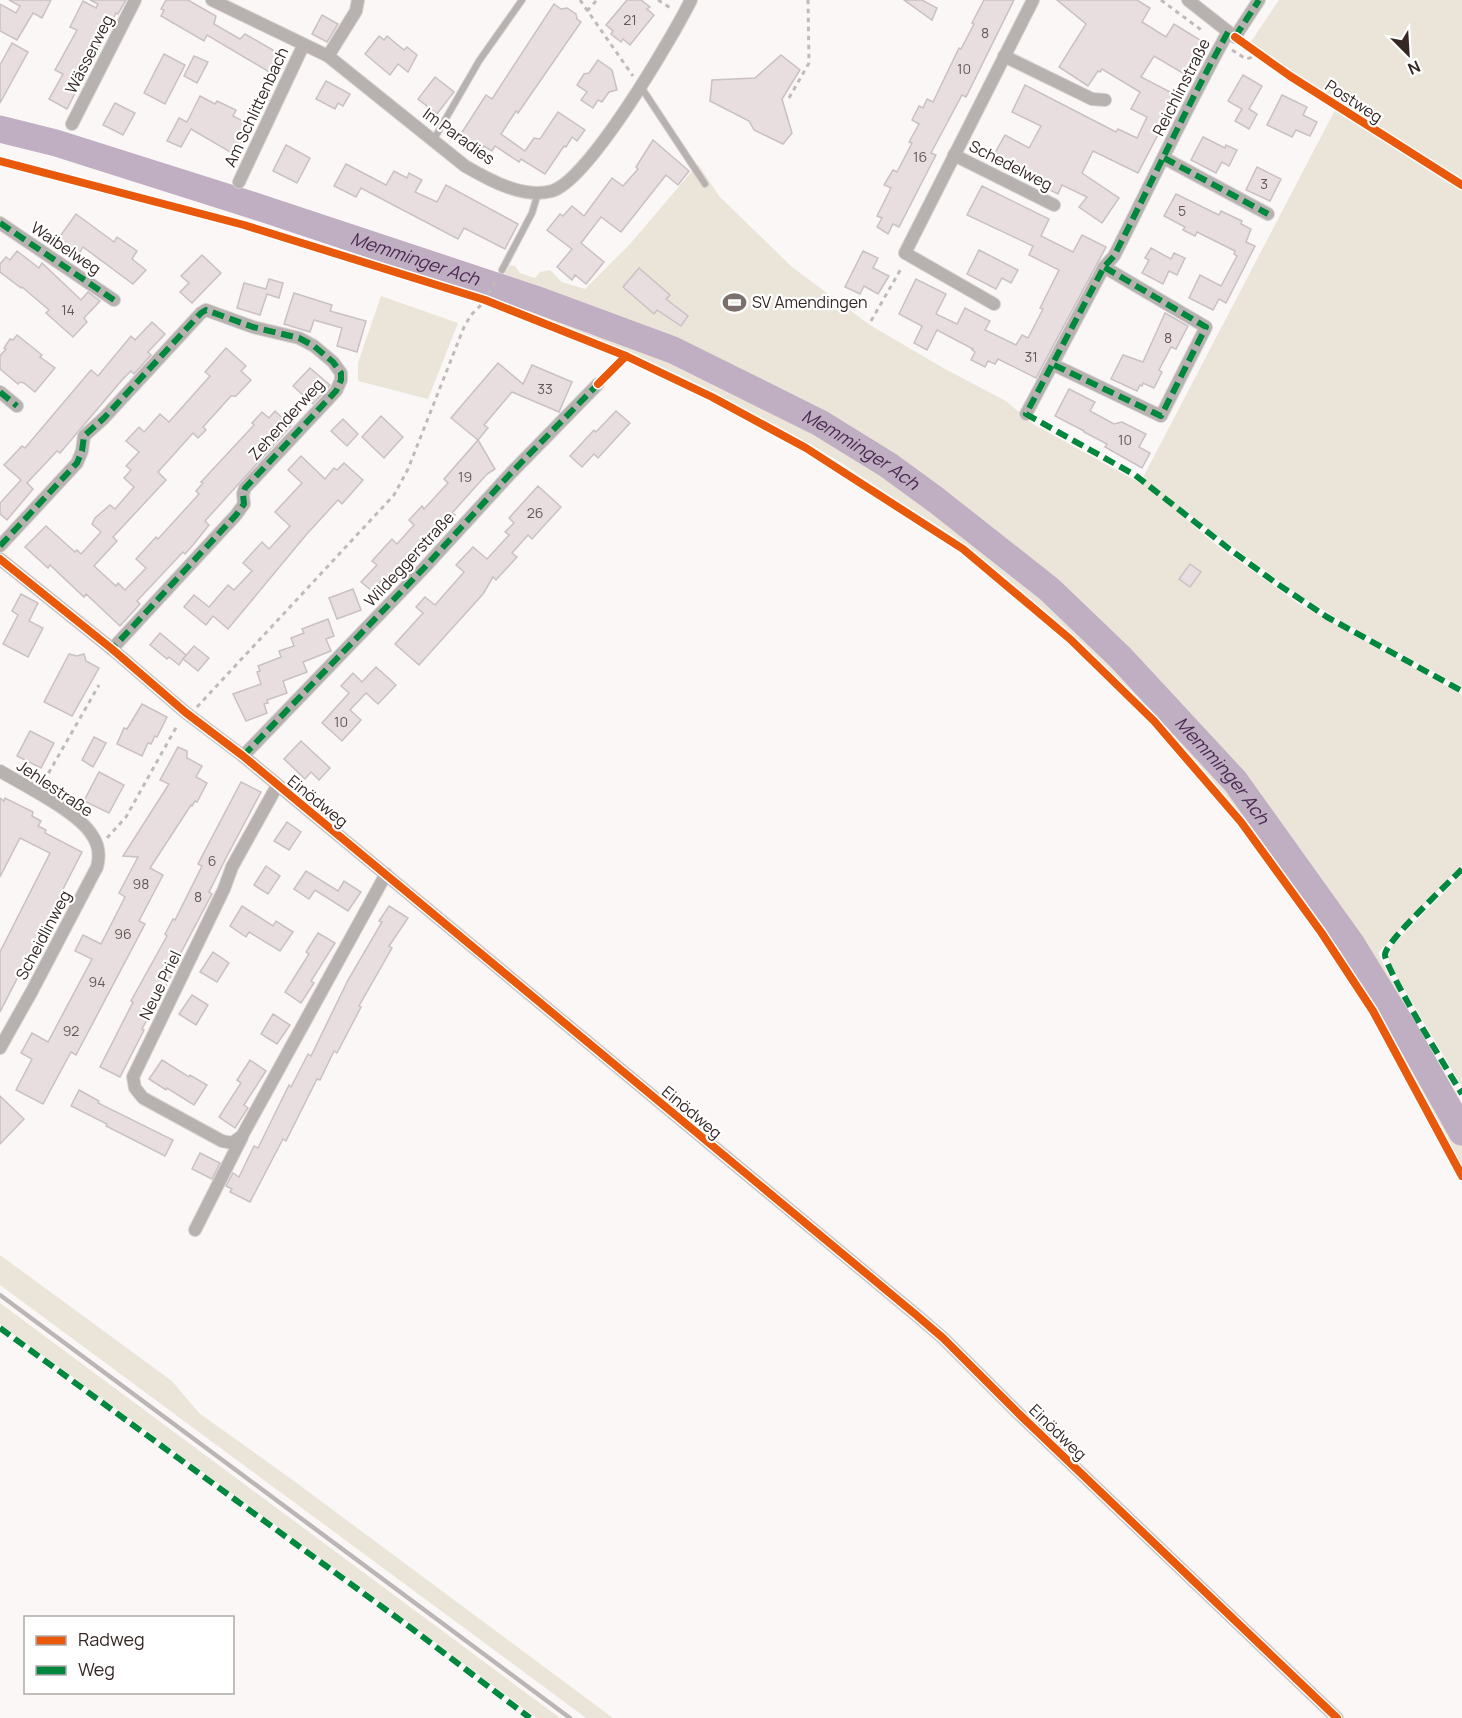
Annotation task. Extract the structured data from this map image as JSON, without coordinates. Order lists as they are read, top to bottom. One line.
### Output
{"streets":{"street":["Wässerweg","Reichlinstraße","Am Schlittenbach","Im Paradies","Schedelweg","Waibelweg","Zehenderweg","Wildeggerstraße","Jehlestraße","Einödweg","Scheidlinweg","Neue Priel"],"cycle path":["Postweg"]},"crossings":[["Am Schlittenbach","Im Paradies"],["Zehenderweg","Einödweg"],["Wildeggerstraße","Einödweg"],["Jehlestraße","Scheidlinweg"],["Einödweg","Neue Priel"]],"water":["Memminger Ach"],"places":{"sports":["SV Amendingen"]},"house_numbers":["21","8","10","16","3","5","14","8","31","33","10","19","26","10","6","98","8","96","94","92"],"legend":["Radweg","Weg"],"north":"bottom right"}
